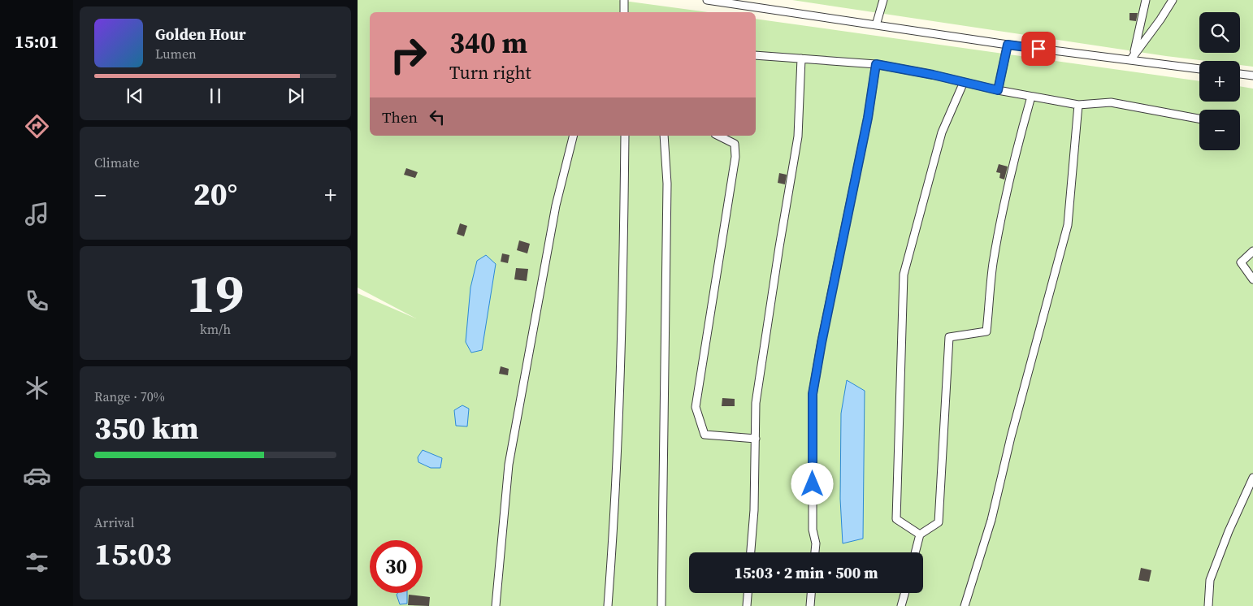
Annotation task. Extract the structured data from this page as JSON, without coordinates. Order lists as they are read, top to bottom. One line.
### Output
{"page":{"tabs":"15:01","map_buttons":["+","−"],"turn":["340 m","Turn right"],"song":["Golden Hour","Lumen"],"then":"Then","tile":["Climate",["19","km/h"],["Range · 70%","350 km"],["Arrival","15:03"]],"heat":["−","20°","+"],"limit":"30","trip":"15:03 · 2 min · 500 m"}}
